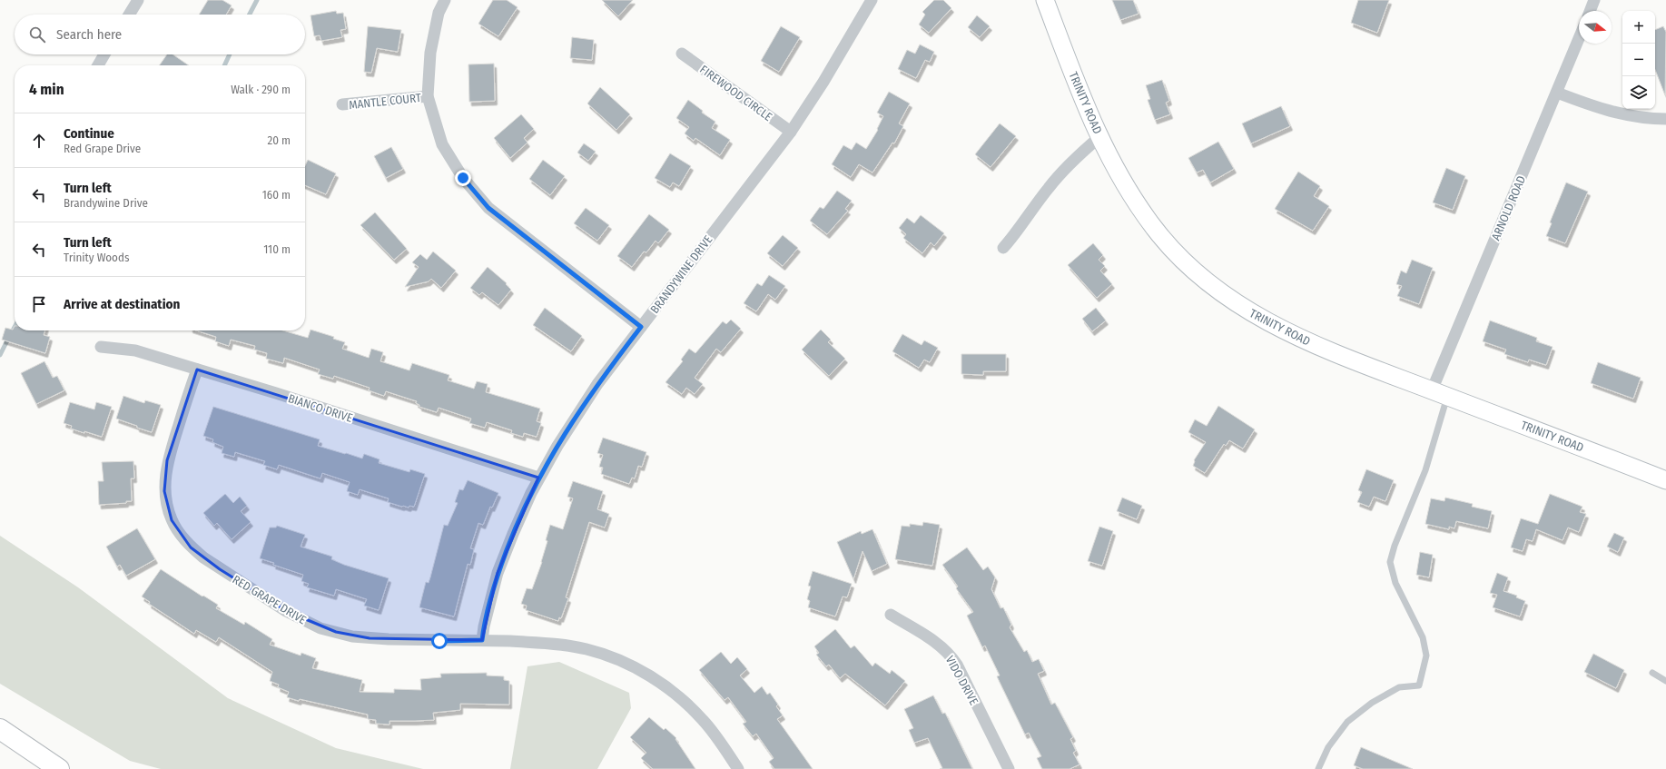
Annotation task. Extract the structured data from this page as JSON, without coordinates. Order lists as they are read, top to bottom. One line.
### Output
{"streets":{"main road":["TRINITY ROAD"],"street":["FIREWOOD CIRCLE","MANTLE COURT","ARNOLD ROAD","BRANDYWINE DRIVE","BIANCO DRIVE","RED GRAPE DRIVE","VIDO DRIVE"]},"crossings":[["FIREWOOD CIRCLE","BRANDYWINE DRIVE"],["TRINITY ROAD","ARNOLD ROAD"],["BRANDYWINE DRIVE","BIANCO DRIVE"],["BRANDYWINE DRIVE","RED GRAPE DRIVE"],["BIANCO DRIVE","RED GRAPE DRIVE"]],"north":"right","page":{"map_buttons":["+","−"],"search":"Search here","heading":["4 min","Walk · 290 m"],"list":[["Continue","Red Grape Drive","20 m"],["Turn left","Brandywine Drive","160 m"],["Turn left","Trinity Woods","110 m"],"Arrive at destination"]}}
